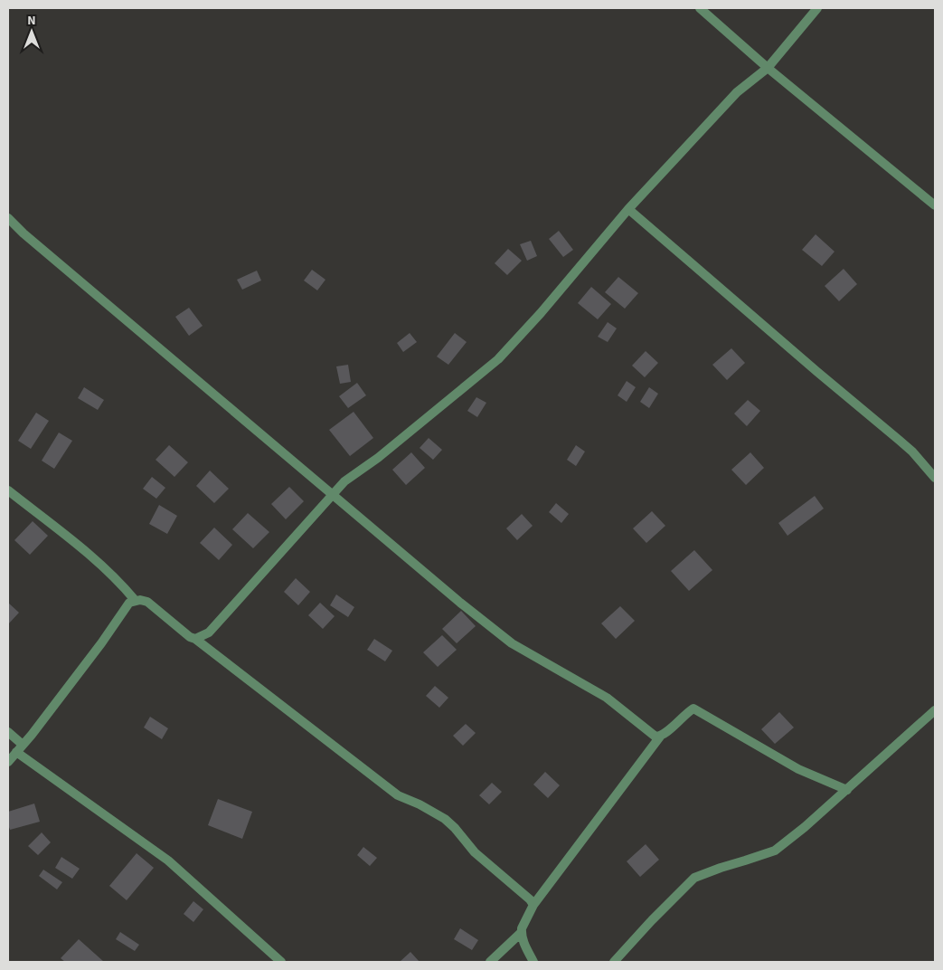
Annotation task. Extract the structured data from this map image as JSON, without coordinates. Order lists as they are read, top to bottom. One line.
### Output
{"north":"top"}
